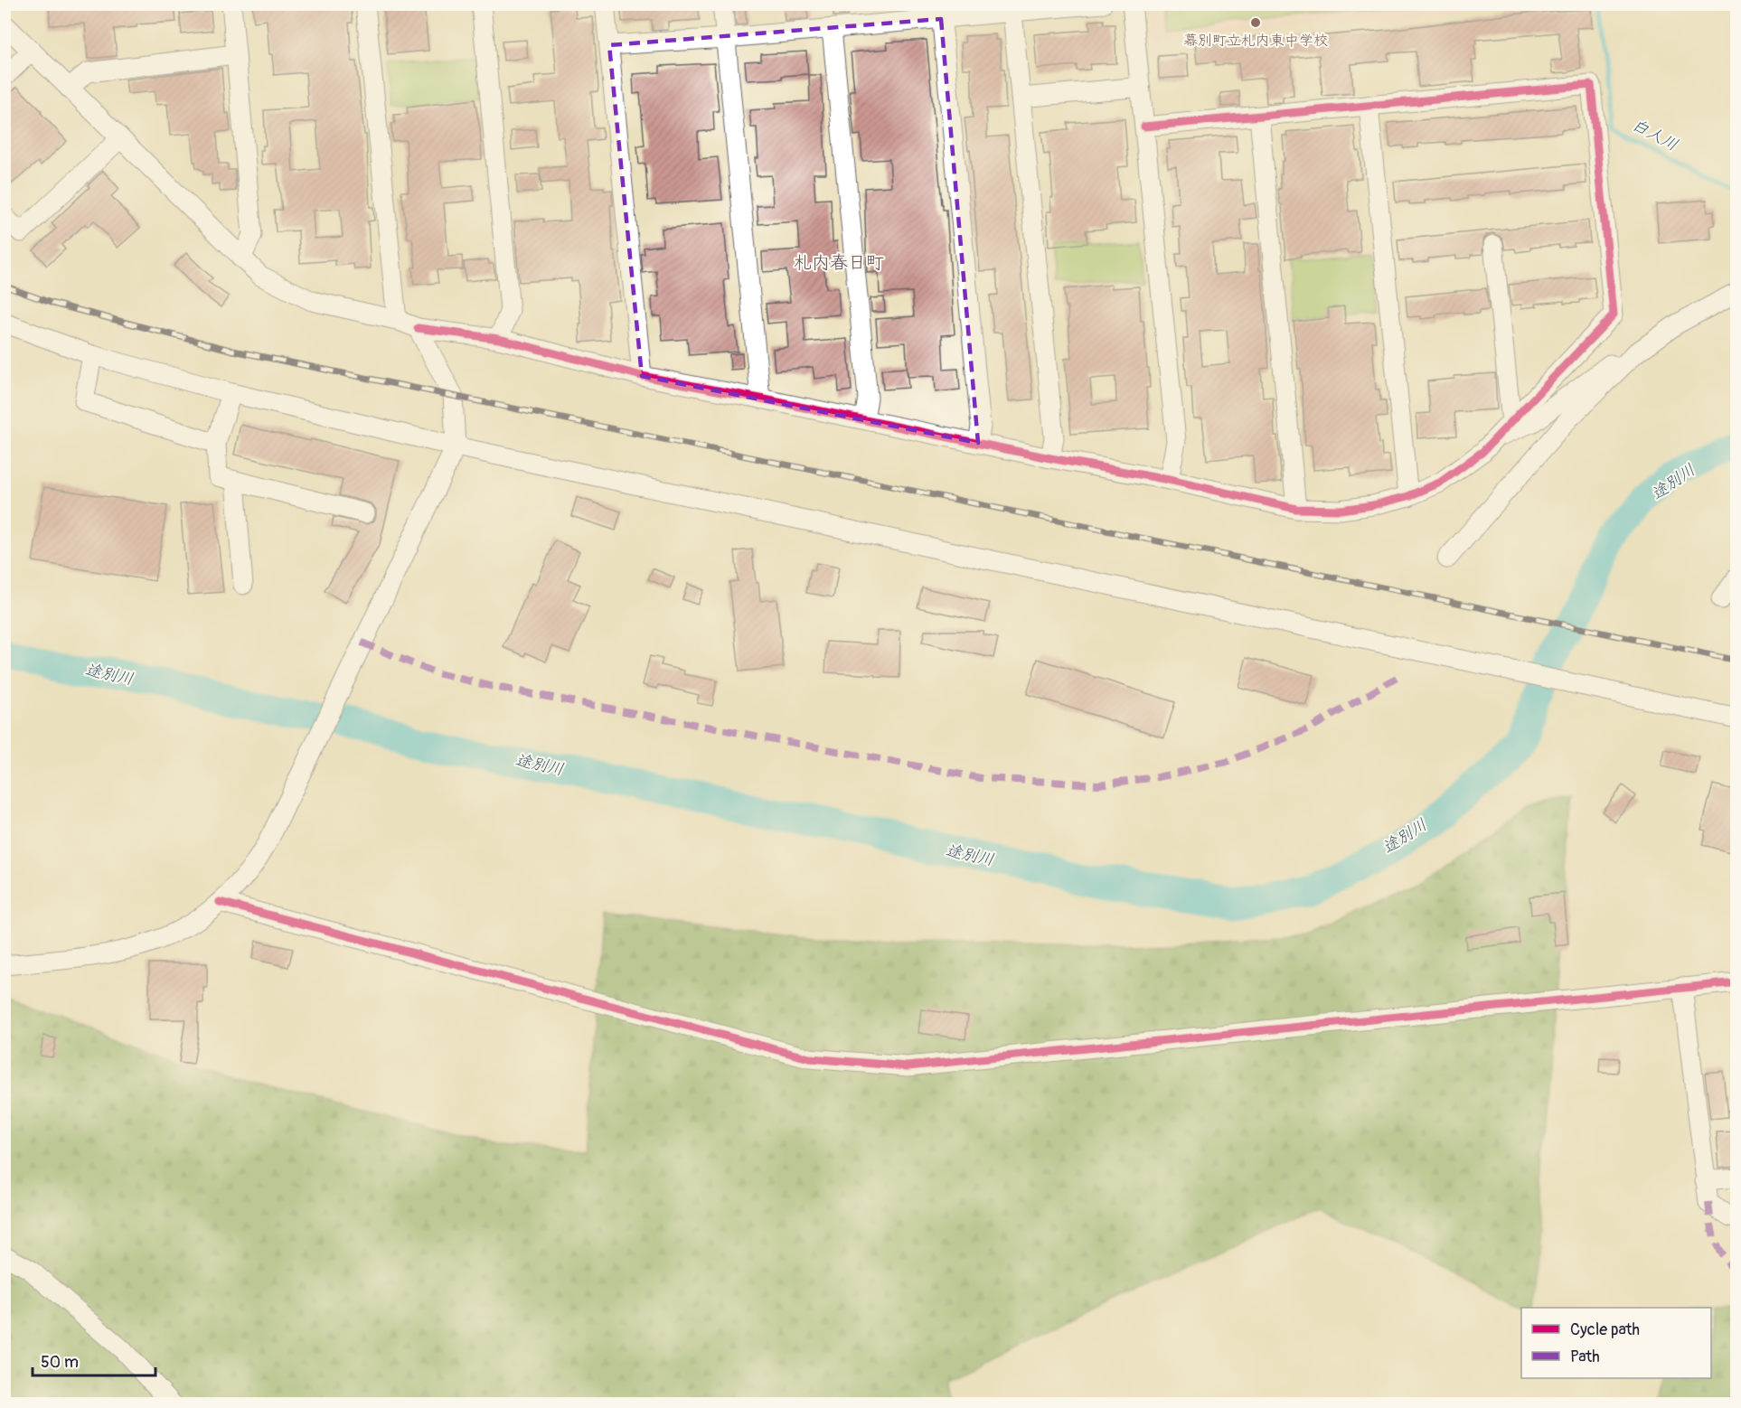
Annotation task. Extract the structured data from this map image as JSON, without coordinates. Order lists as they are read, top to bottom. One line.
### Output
{"districts":["札内春日町"],"water":["白人川","途別川"],"places":["幕別町立札内東中学校"],"legend":["Cycle path","Path"],"scale_bar":"50 m"}
